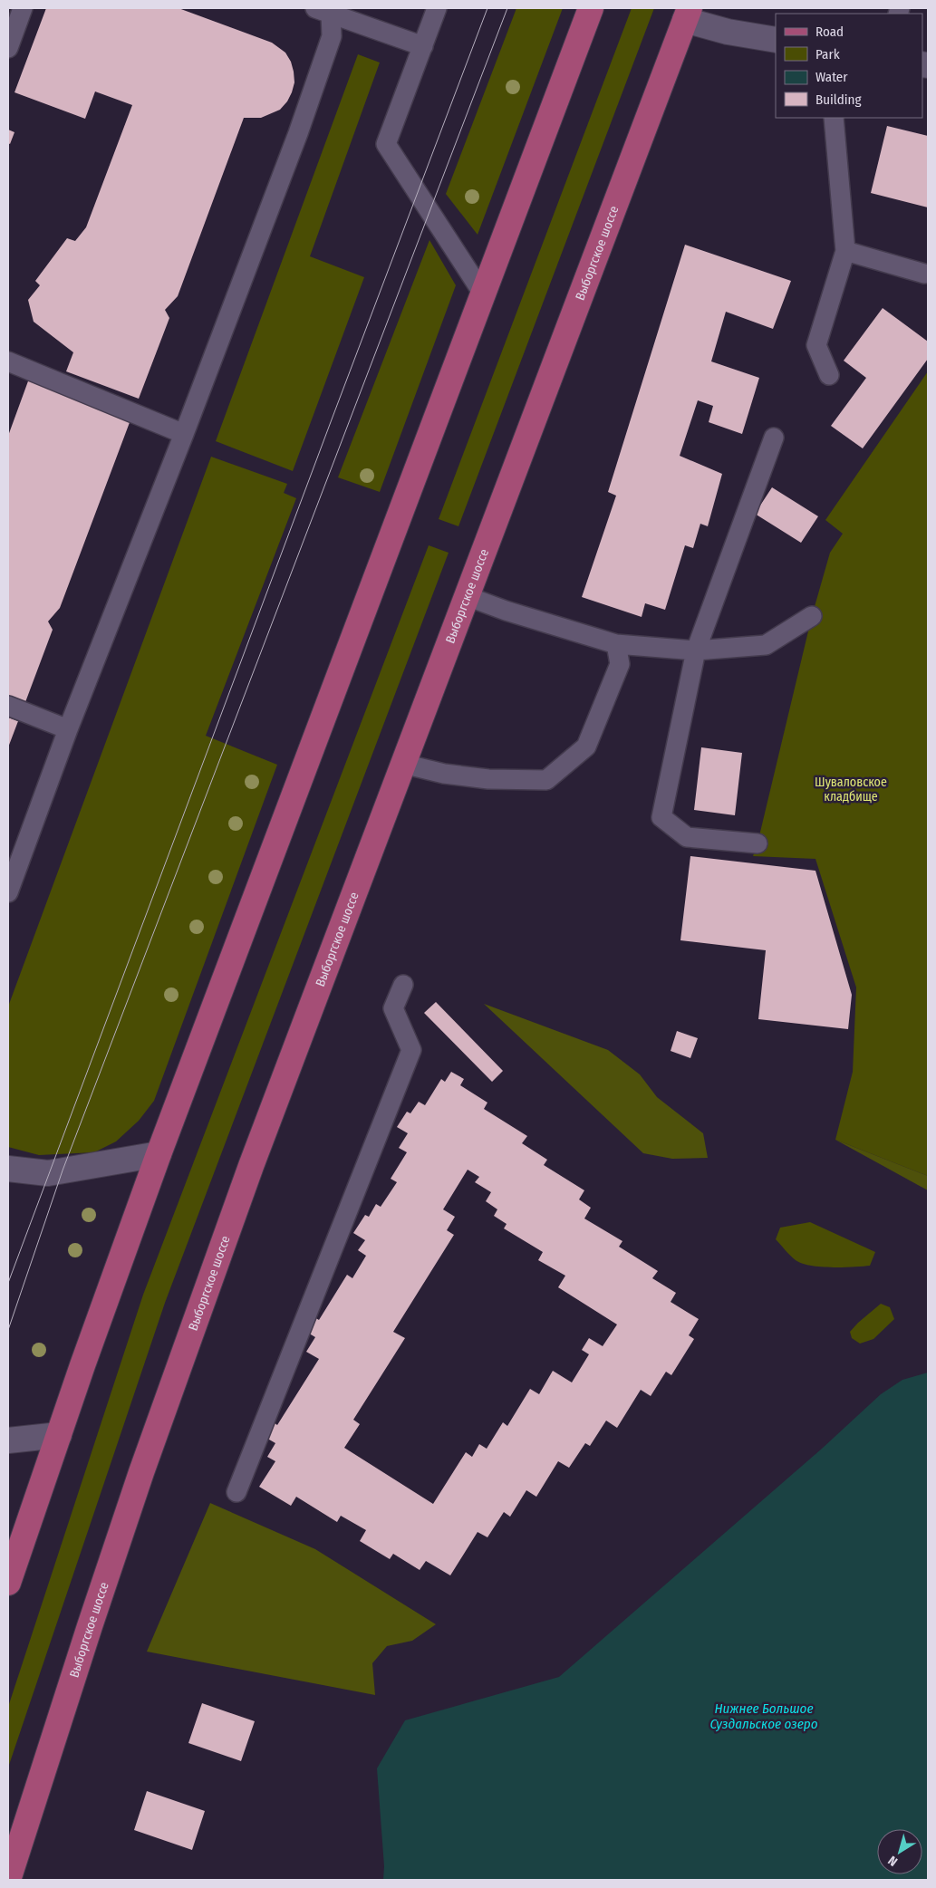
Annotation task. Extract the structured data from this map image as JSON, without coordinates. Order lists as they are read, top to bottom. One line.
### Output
{"streets":{"main road":["Выборгское шоссе"]},"water":["Нижнее Большое Суздальское озеро"],"parks":["Шуваловское кладбище"],"legend":["Road","Park","Water","Building"],"north":"bottom left"}
